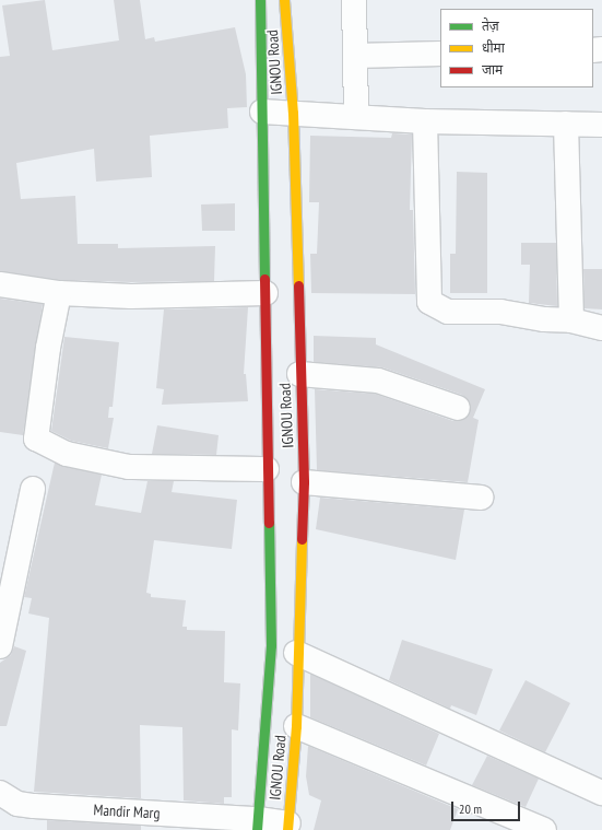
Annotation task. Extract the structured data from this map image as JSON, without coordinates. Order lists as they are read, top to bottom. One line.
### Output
{"streets":{"street":["IGNOU Road","Mandir Marg"]},"crossings":[["IGNOU Road","Mandir Marg"]],"legend":["तेज़","धीमा","जाम"],"scale_bar":"20 m"}
